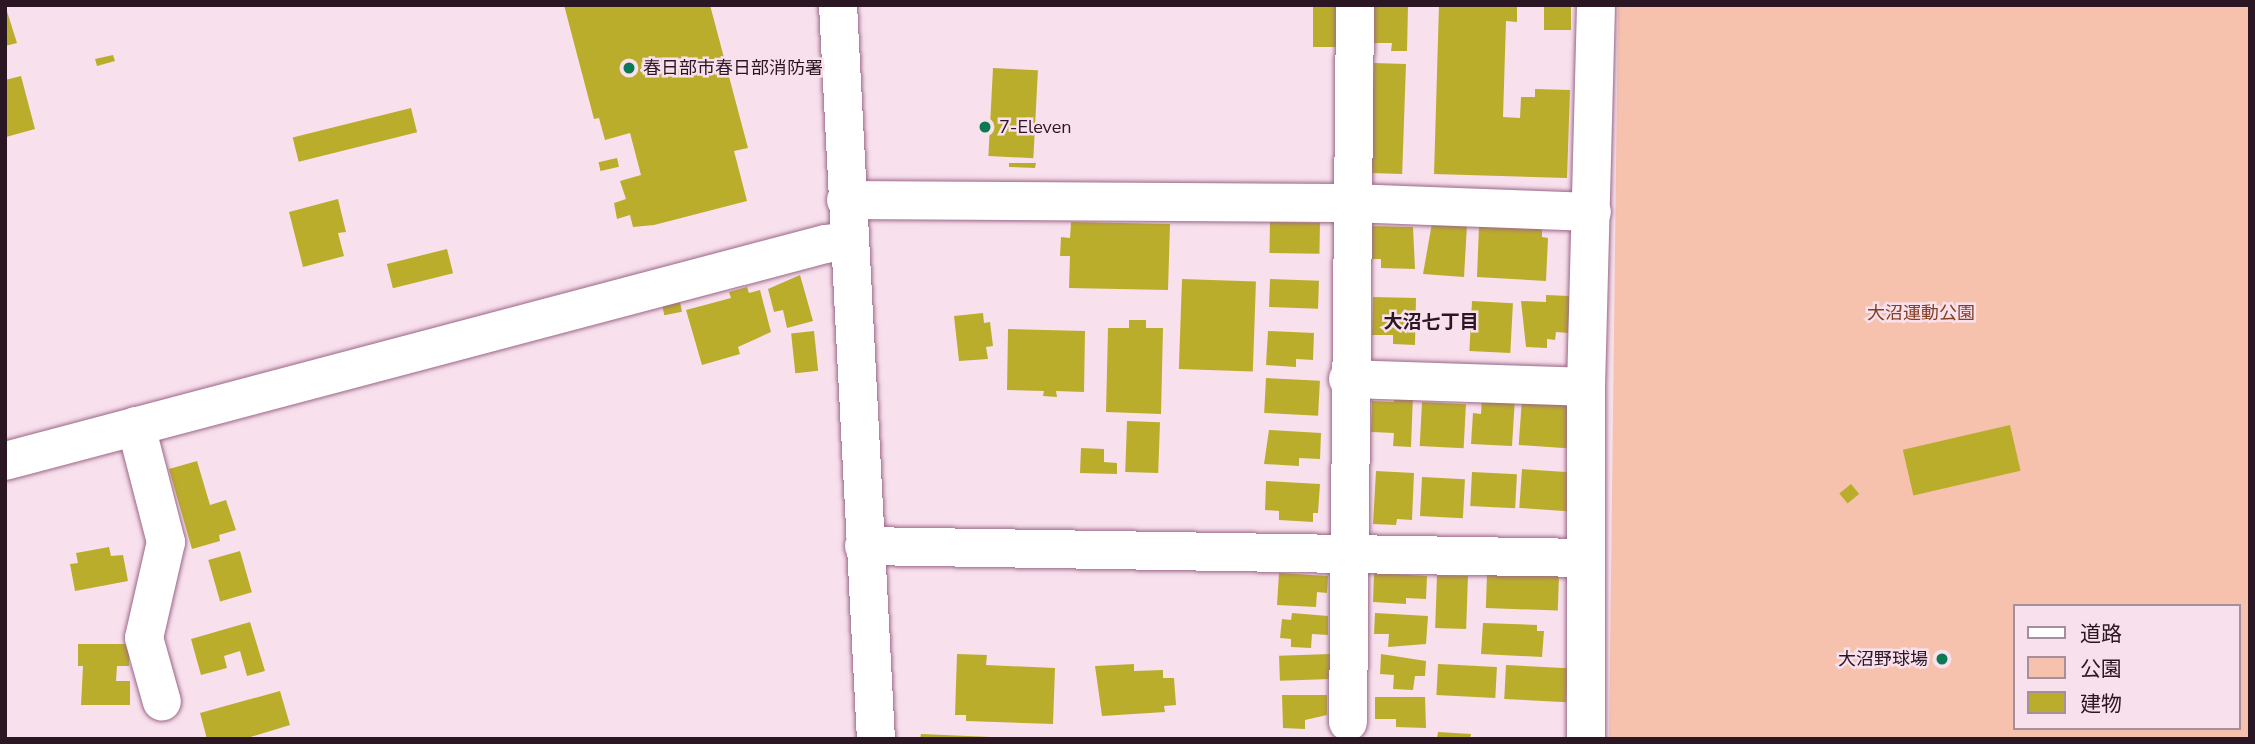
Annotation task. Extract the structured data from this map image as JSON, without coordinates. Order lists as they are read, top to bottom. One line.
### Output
{"districts":["大沼七丁目"],"parks":["大沼運動公園"],"places":["春日部市春日部消防署","7-Eleven","大沼野球場"],"legend":["道路","公園","建物"]}
